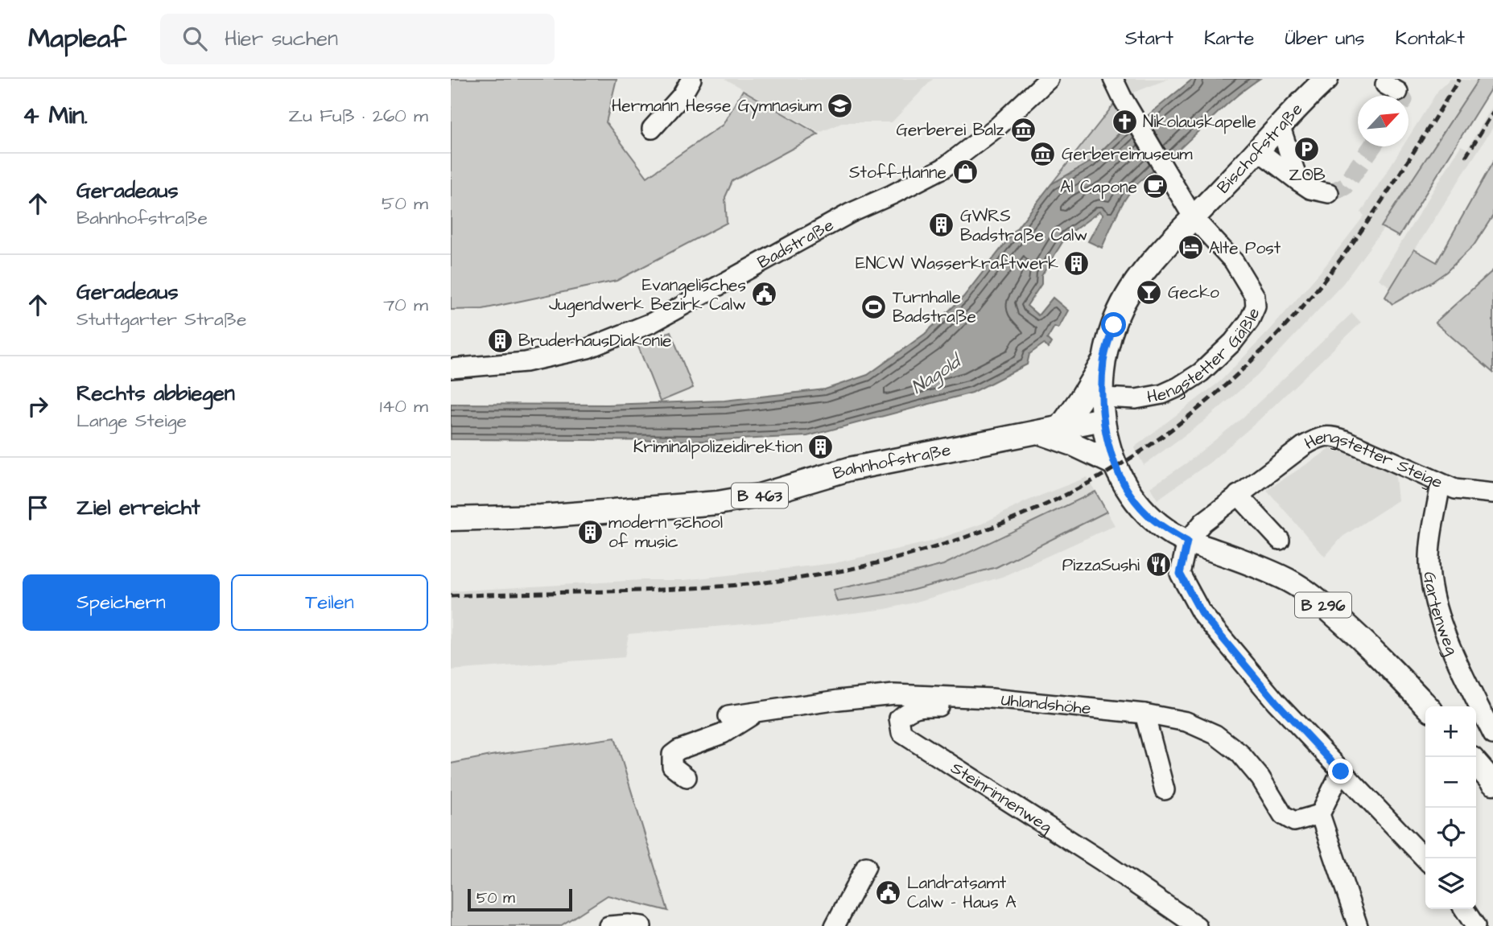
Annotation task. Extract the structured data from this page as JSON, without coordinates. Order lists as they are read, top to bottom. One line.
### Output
{"streets":{"main road":["Bischofstraße","Bahnhofstraße","B 463","B 296"],"street":["Badstraße","Hengstetter Gäßle","Hengstetter Steige","Gartenweg","Uhlandshöhe","Steinrinnenweg"]},"crossings":[["Bischofstraße","Hengstetter Gäßle"],["Bischofstraße","B 296"],["Hengstetter Gäßle","Bahnhofstraße"],["Hengstetter Gäßle","B 296"],["Bahnhofstraße","B 296"],["Hengstetter Steige","B 296"],["Hengstetter Steige","Gartenweg"],["Uhlandshöhe","Steinrinnenweg"]],"water":["Nagold"],"places":{"school or university":["Hermann Hesse Gymnasium"],"church":["Nikolauskapelle"],"museum":["Gerberei Balz","Gerbereimuseum"],"parking":["ZOB"],"shop":["Stoff-Hanne"],"cafe":["Al Capone"],"building":["GWRS Badstraße Calw","ENCW Wasserkraftwerk","BruderhausDiakonie","Kriminalpolizeidirektion","modern school of music"],"hotel":["Alte Post"],"bar":["Gecko"],"public building":["Evangelisches Jugendwerk Bezirk Calw","Landratsamt Calw - Haus A"],"sports":["Turnhalle Badstraße"],"restaurant":["PizzaSushi"]},"scale_bar":"50 m","north":"top right","page":{"header":"Mapleaf","search":"Hier suchen","nav":["Start","Karte","Über uns","Kontakt"],"heading":["4 Min.","Zu Fuß · 260 m"],"list":[["Geradeaus","Bahnhofstraße","50 m"],["Geradeaus","Stuttgarter Straße","70 m"],["Rechts abbiegen","Lange Steige","140 m"],"Ziel erreicht"],"buttons":["Speichern","Teilen"],"map_buttons":["+","−"],"scale":"50 m"}}
